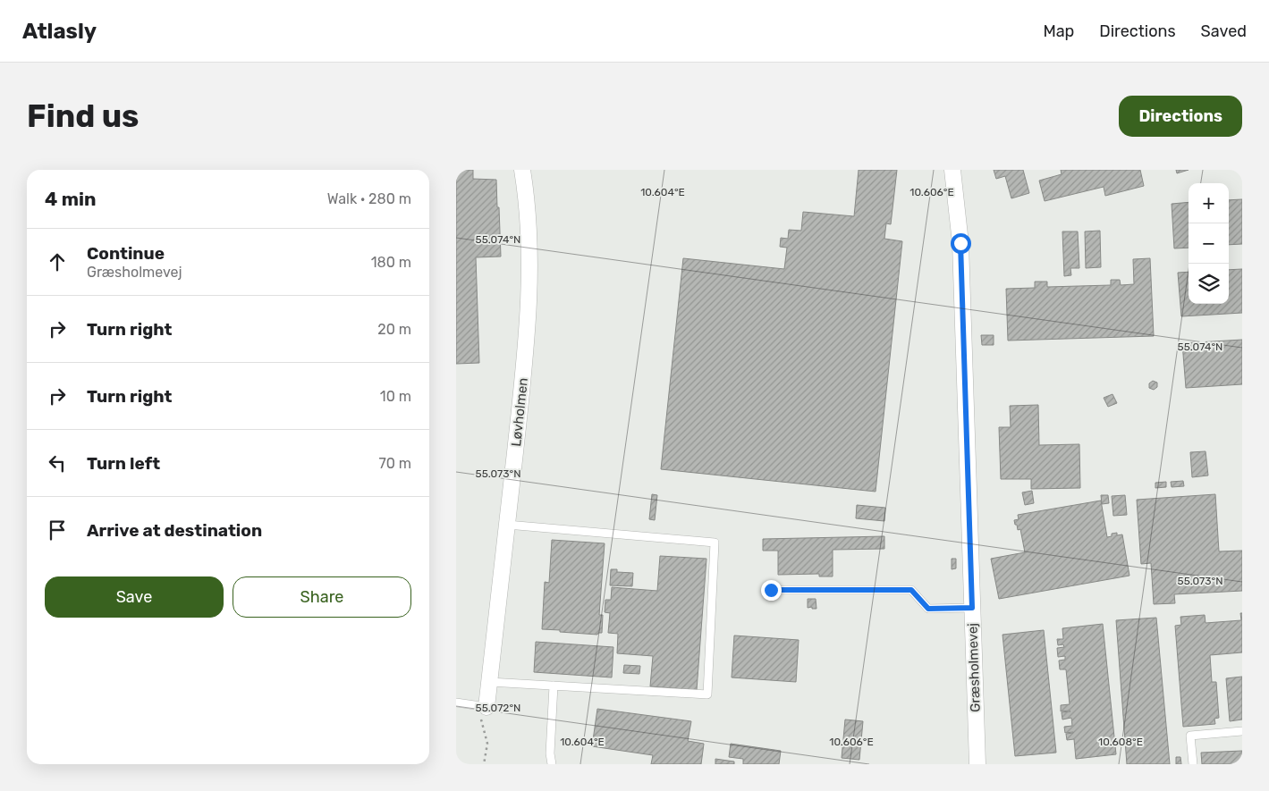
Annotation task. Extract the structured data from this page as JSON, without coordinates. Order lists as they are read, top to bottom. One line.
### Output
{"streets":{"street":["Løvholmen","Græsholmevej"]},"page":{"header":"Atlasly","nav":["Map","Directions","Saved"],"buttons":["Directions",["Save","Share"]],"title":"Find us","heading":["4 min","Walk · 280 m"],"map_buttons":["+","−"],"list":[["Continue","Græsholmevej","180 m"],["Turn right","20 m"],["Turn right","10 m"],["Turn left","70 m"],"Arrive at destination"]},"coordinates":["10.604°E","10.606°E","55.074°N","55.073°N","55.072°N","10.608°E"]}
